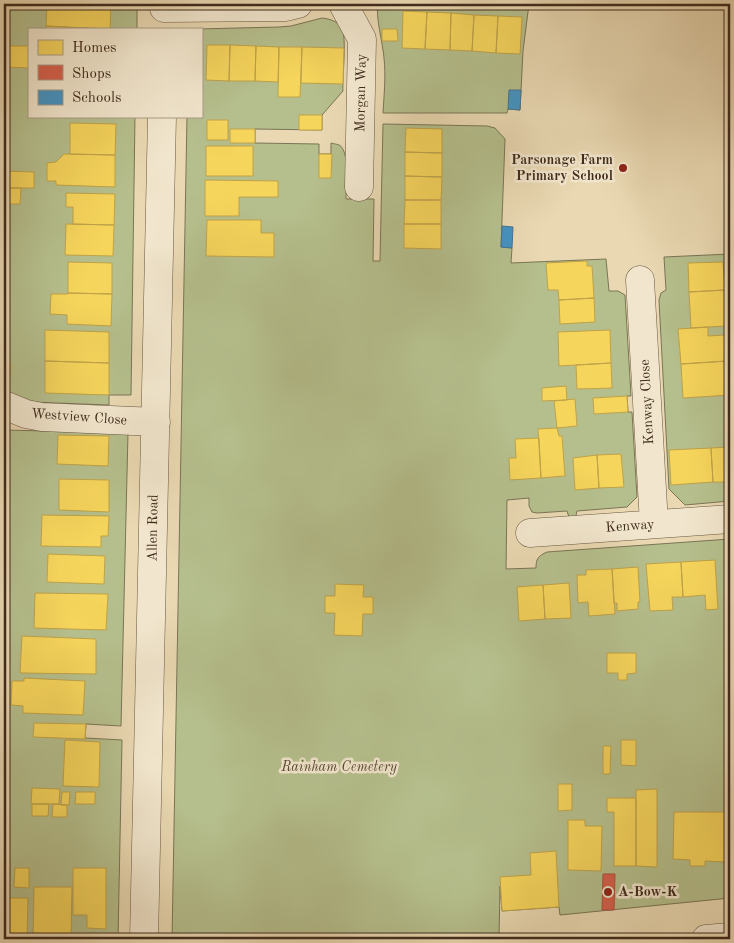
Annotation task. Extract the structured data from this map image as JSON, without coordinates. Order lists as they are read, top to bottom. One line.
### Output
{"streets":{"street":["Morgan Way","Kenway Close","Westview Close","Kenway","Allen Road"]},"crossings":[["Kenway Close","Kenway"],["Westview Close","Allen Road"]],"parks":["Rainham Cemetery"],"places":["Parsonage Farm Primary School","A-Bow-K"],"legend":["Homes","Shops","Schools"]}
